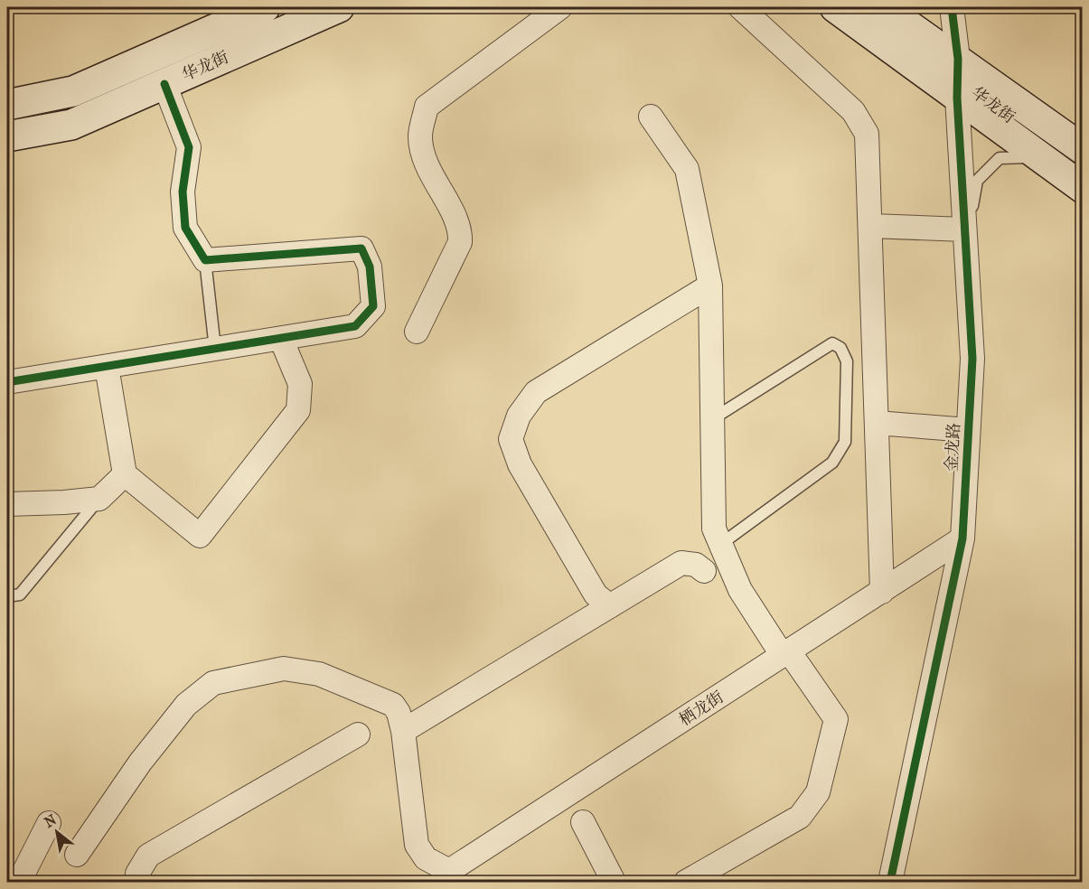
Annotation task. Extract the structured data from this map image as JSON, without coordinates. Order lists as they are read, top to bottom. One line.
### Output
{"streets":{"main road":["华龙街"],"street":["金龙路","栖龙街"]},"crossings":[["华龙街","金龙路"],["金龙路","栖龙街"]],"north":"top left"}
